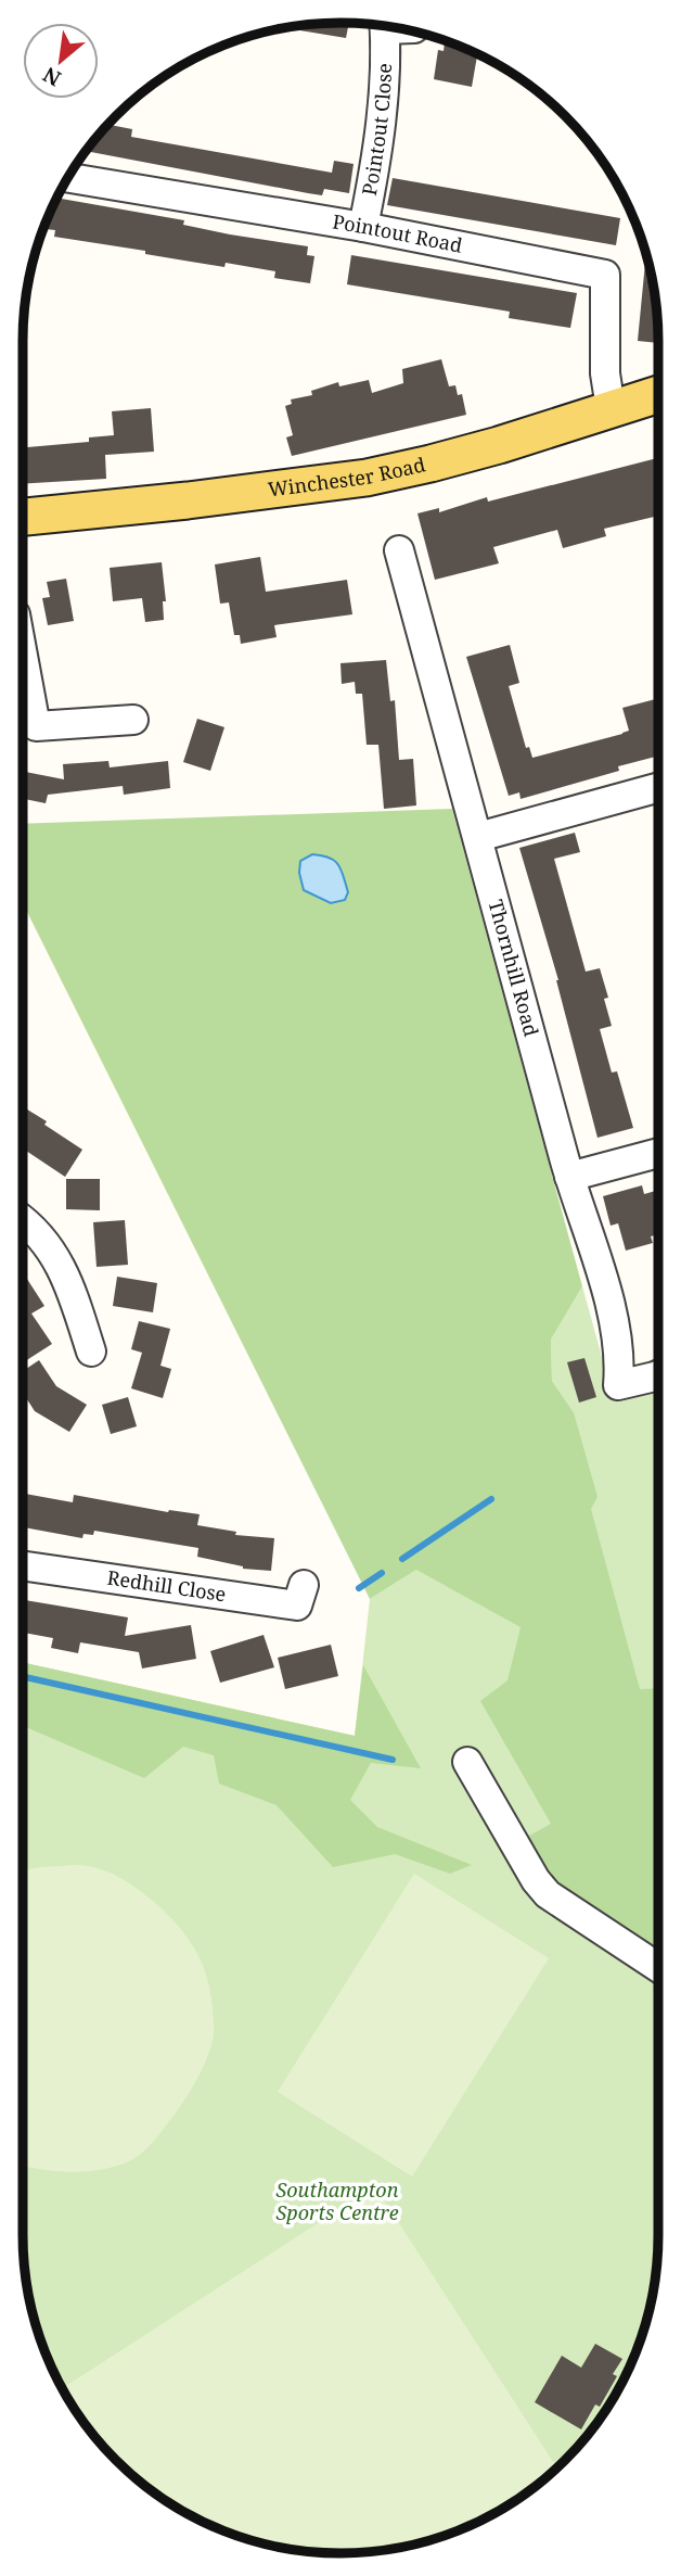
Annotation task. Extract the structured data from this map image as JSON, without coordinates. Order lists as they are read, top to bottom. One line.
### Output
{"streets":{"main road":["Winchester Road"],"street":["Pointout Close","Pointout Road","Thornhill Road","Redhill Close"]},"crossings":[["Pointout Close","Pointout Road"],["Pointout Road","Winchester Road"]],"parks":["Southampton Sports Centre"],"north":"bottom left"}
